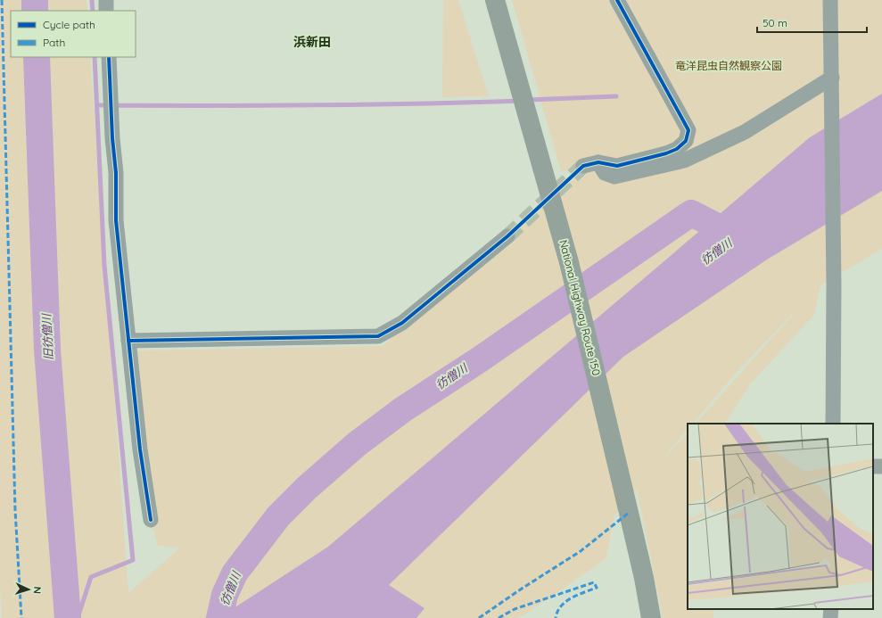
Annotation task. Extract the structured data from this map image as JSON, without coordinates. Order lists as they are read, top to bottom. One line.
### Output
{"streets":{"highway":["National Highway Route 150"]},"districts":["浜新田"],"water":["彷僧川","旧彷僧川"],"parks":["竜洋昆虫自然観察公園"],"legend":["Cycle path","Path"],"scale_bar":"50 m","north":"right"}
